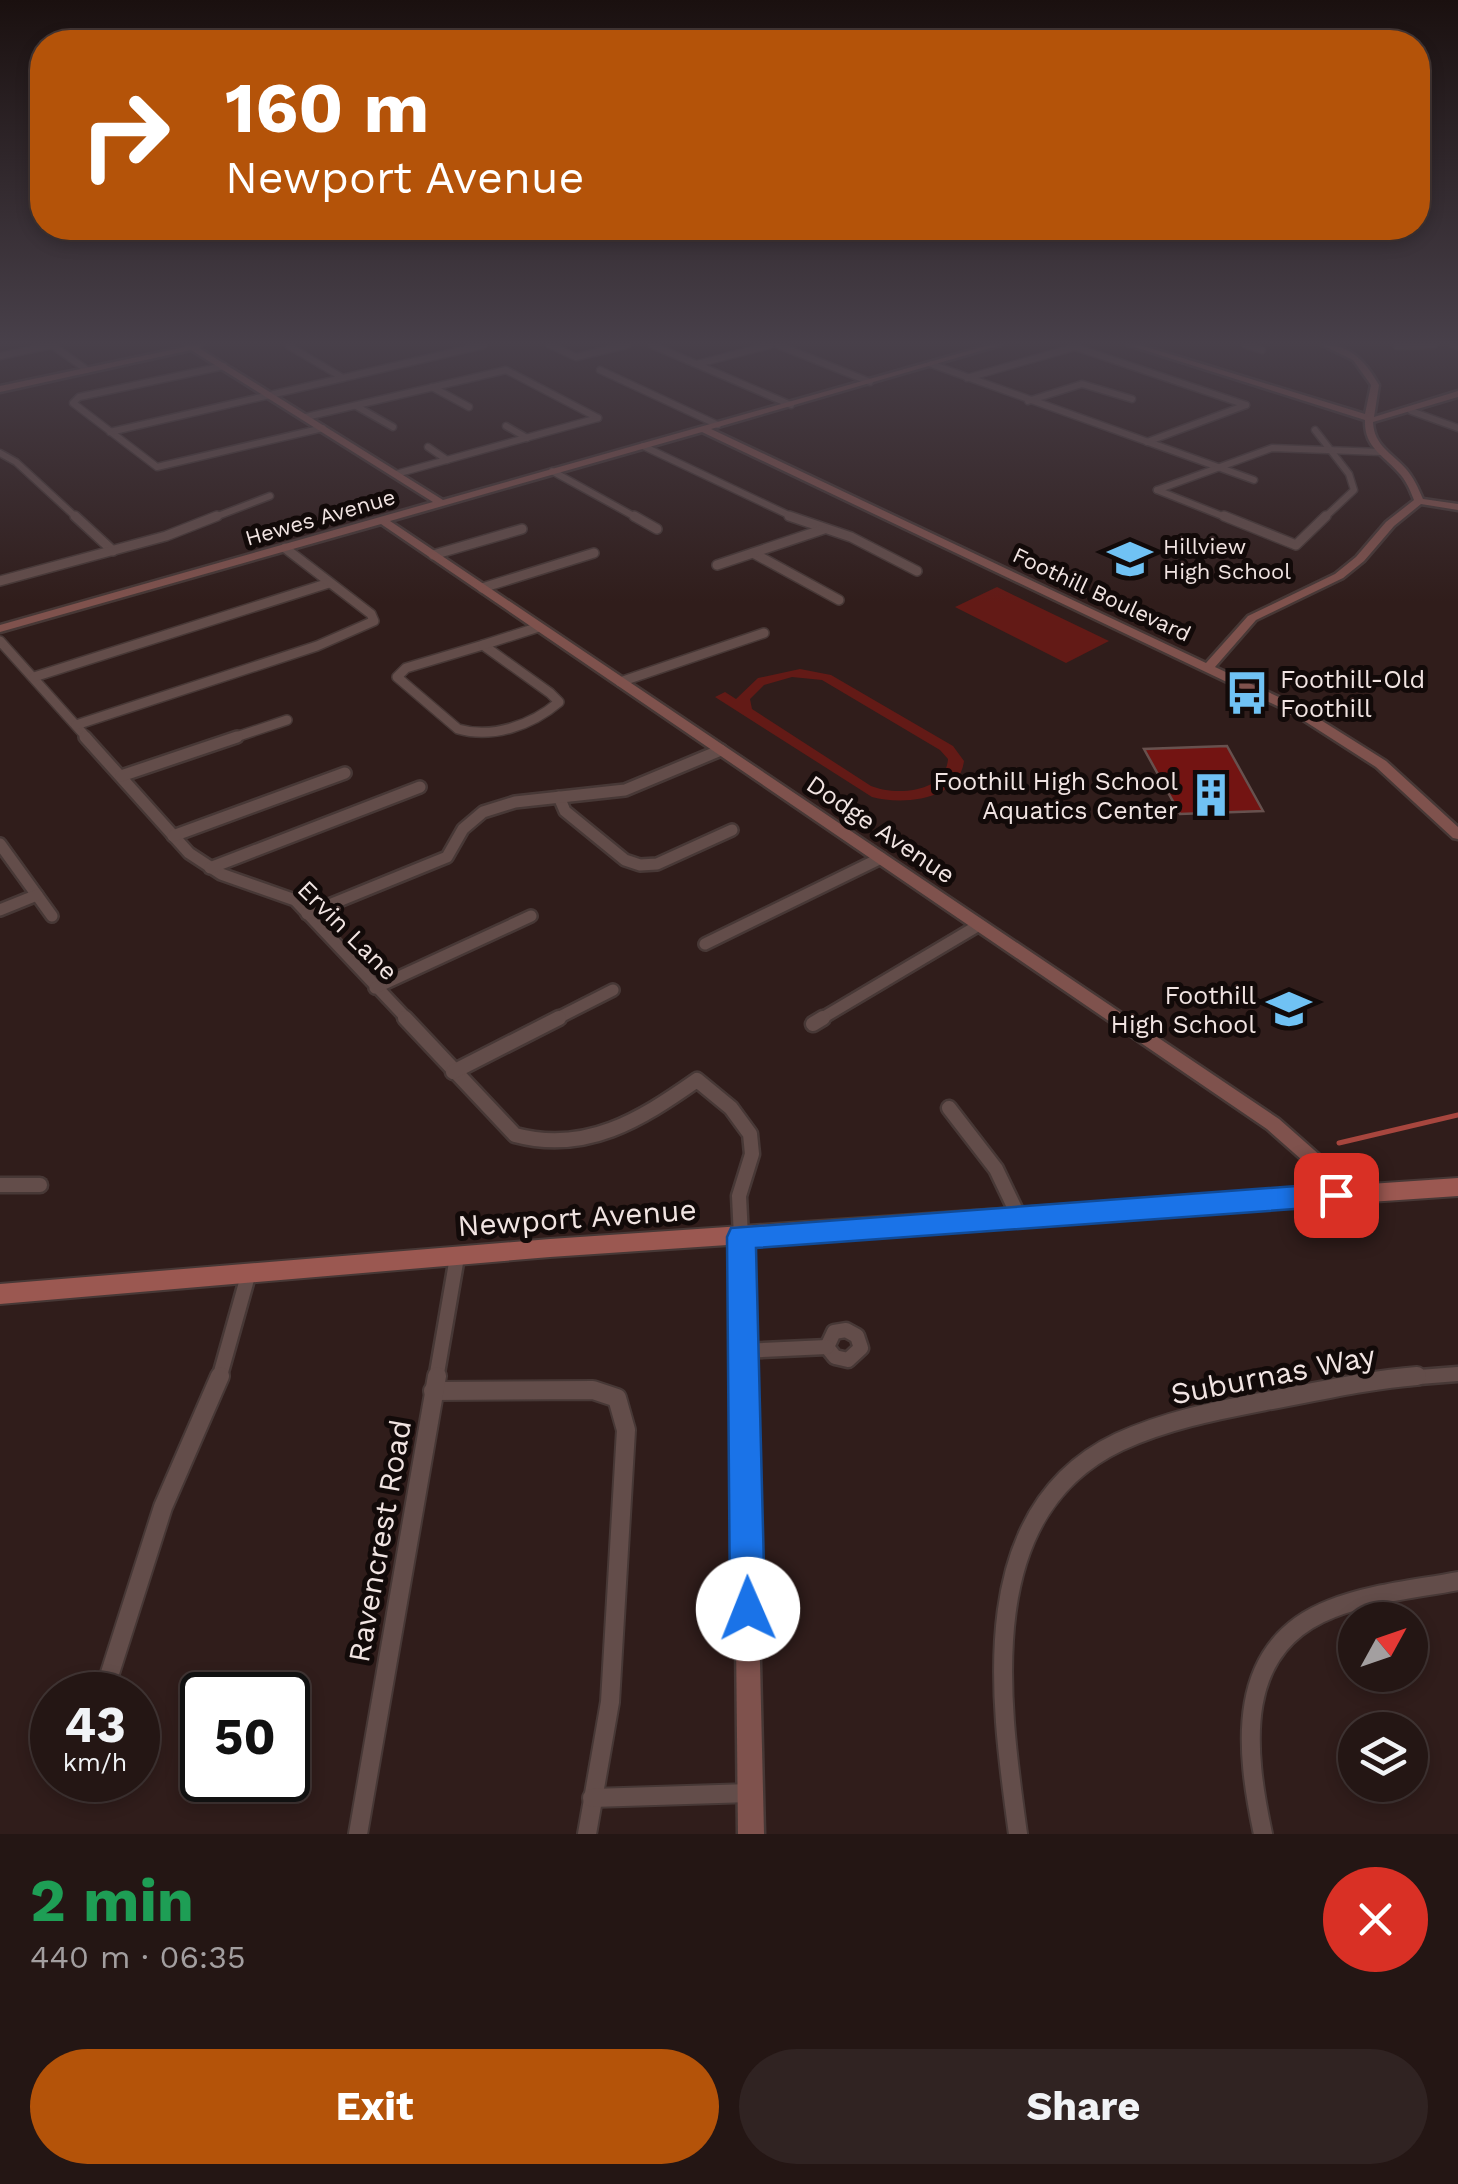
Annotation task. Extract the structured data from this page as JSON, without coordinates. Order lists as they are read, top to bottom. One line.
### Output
{"streets":{"main road":["Newport Avenue"],"street":["Hewes Avenue","Foothill Boulevard","Dodge Avenue","Ervin Lane","Suburnas Way","Ravencrest Road"]},"crossings":[["Hewes Avenue","Dodge Avenue"],["Dodge Avenue","Newport Avenue"],["Ervin Lane","Newport Avenue"],["Newport Avenue","Ravencrest Road"]],"places":{"school or university":["Hillview High School","Foothill High School"],"bus stop":["Foothill-Old Foothill"],"building":["Foothill High School Aquatics Center"]},"north":"top right","page":{"turn":["160 m","Newport Avenue"],"speed":"43 km/h","limit":"50","heading":["2 min","440 m · 06:35"],"buttons":["Exit","Share"]}}
